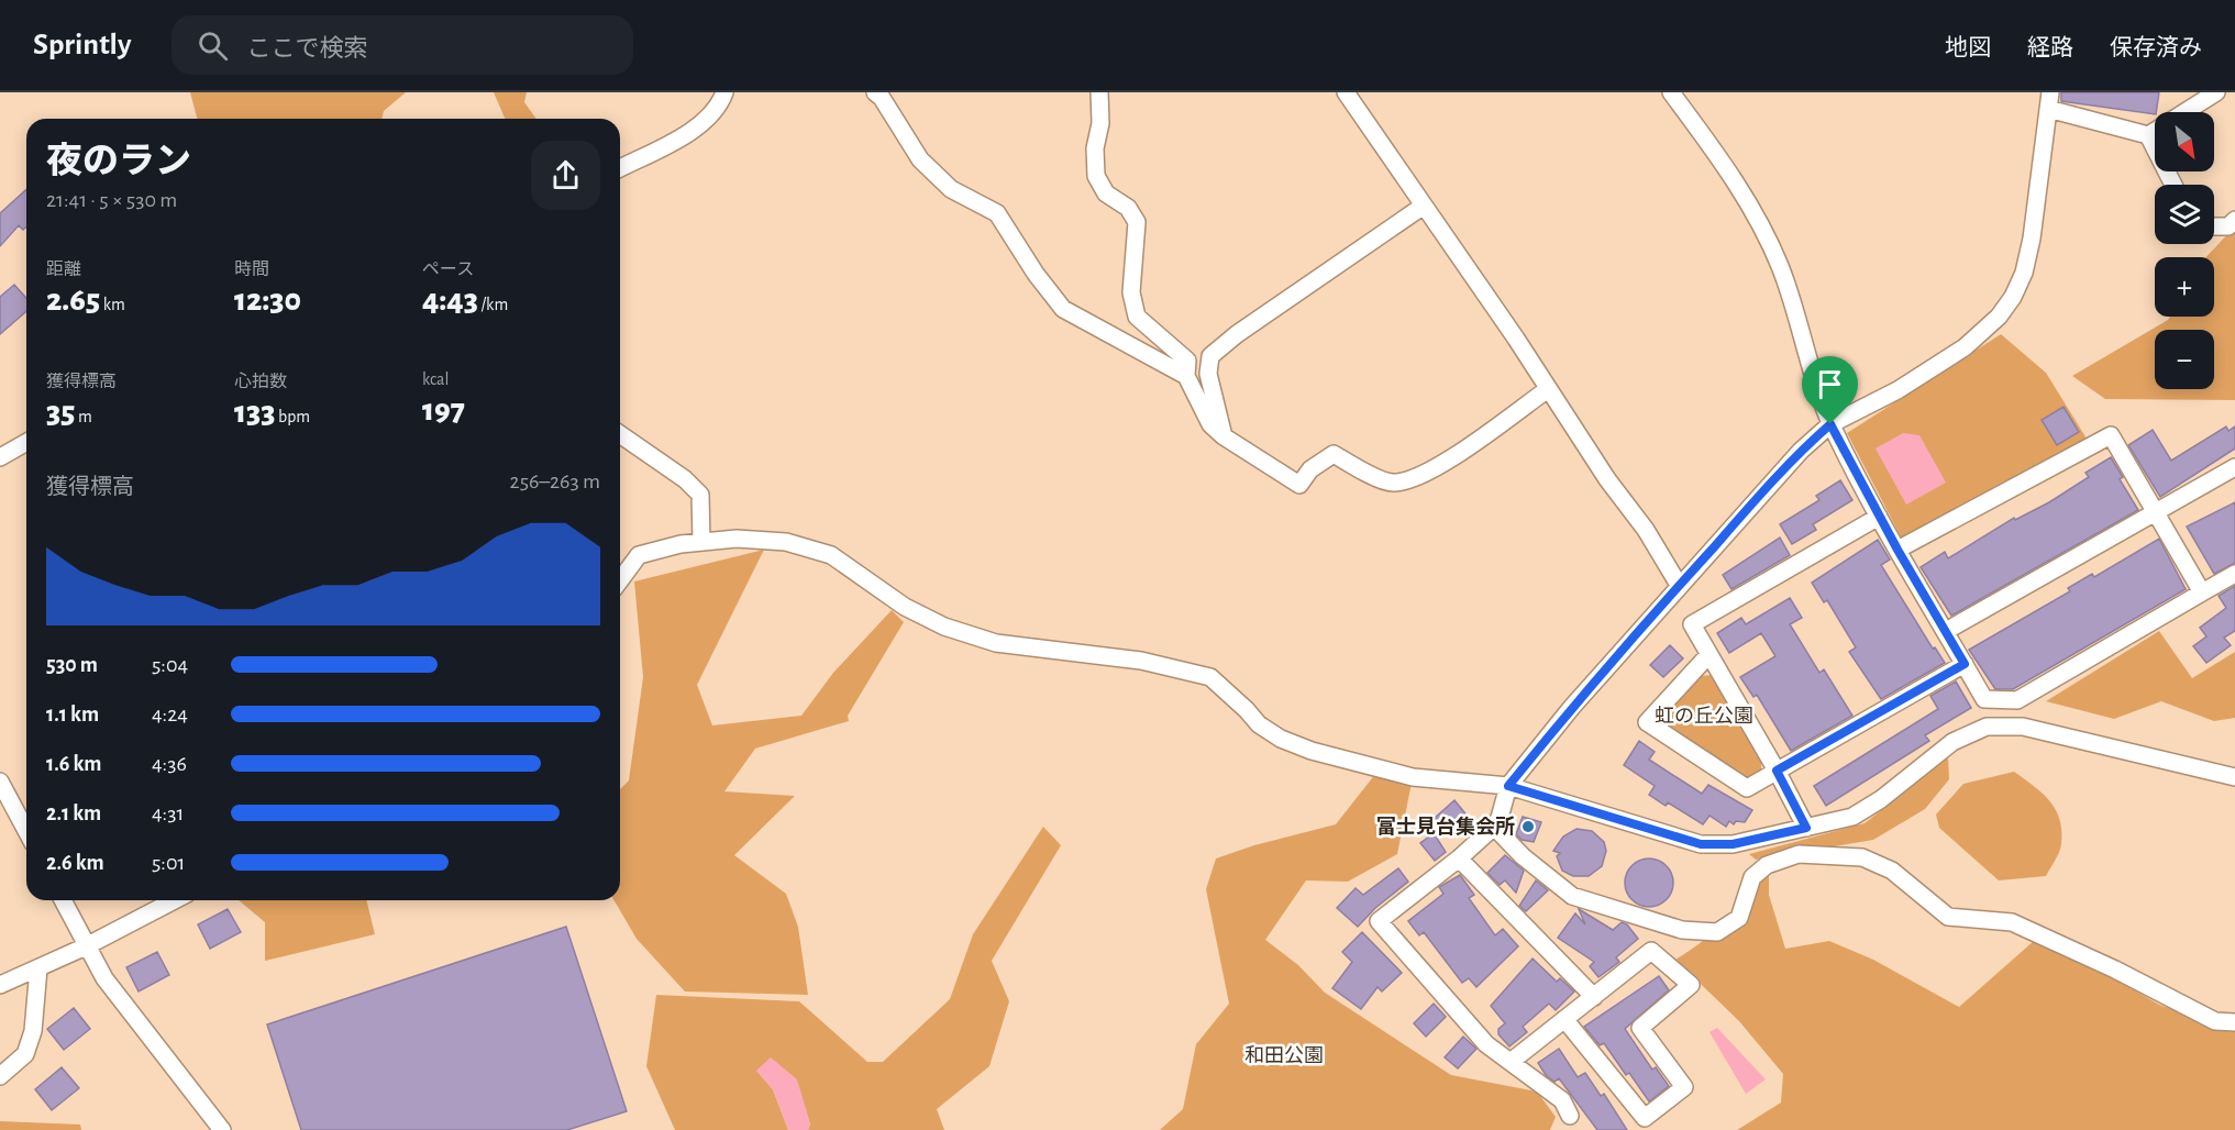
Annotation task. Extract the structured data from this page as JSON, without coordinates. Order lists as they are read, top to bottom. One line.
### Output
{"parks":["虹の丘公園","和田公園"],"places":["富士見台集会所"],"north":"bottom right","page":{"header":"Sprintly","search":"ここで検索","nav":["地図","経路","保存済み"],"map_buttons":["+","−"],"heading":["夜のラン","21:41 · 5 × 530 m"],"stats":[["距離","2.65 km"],["時間","12:30"],["ペース","4:43 /km"],["獲得標高","35 m"],["心拍数","133 bpm"],["kcal","197"]],"chart":["獲得標高","256–263 m"],"list":[{"name":"530 m","note":"5:04"},{"name":"1.1 km","note":"4:24"},{"name":"1.6 km","note":"4:36"},{"name":"2.1 km","note":"4:31"},{"name":"2.6 km","note":"5:01"}]}}
